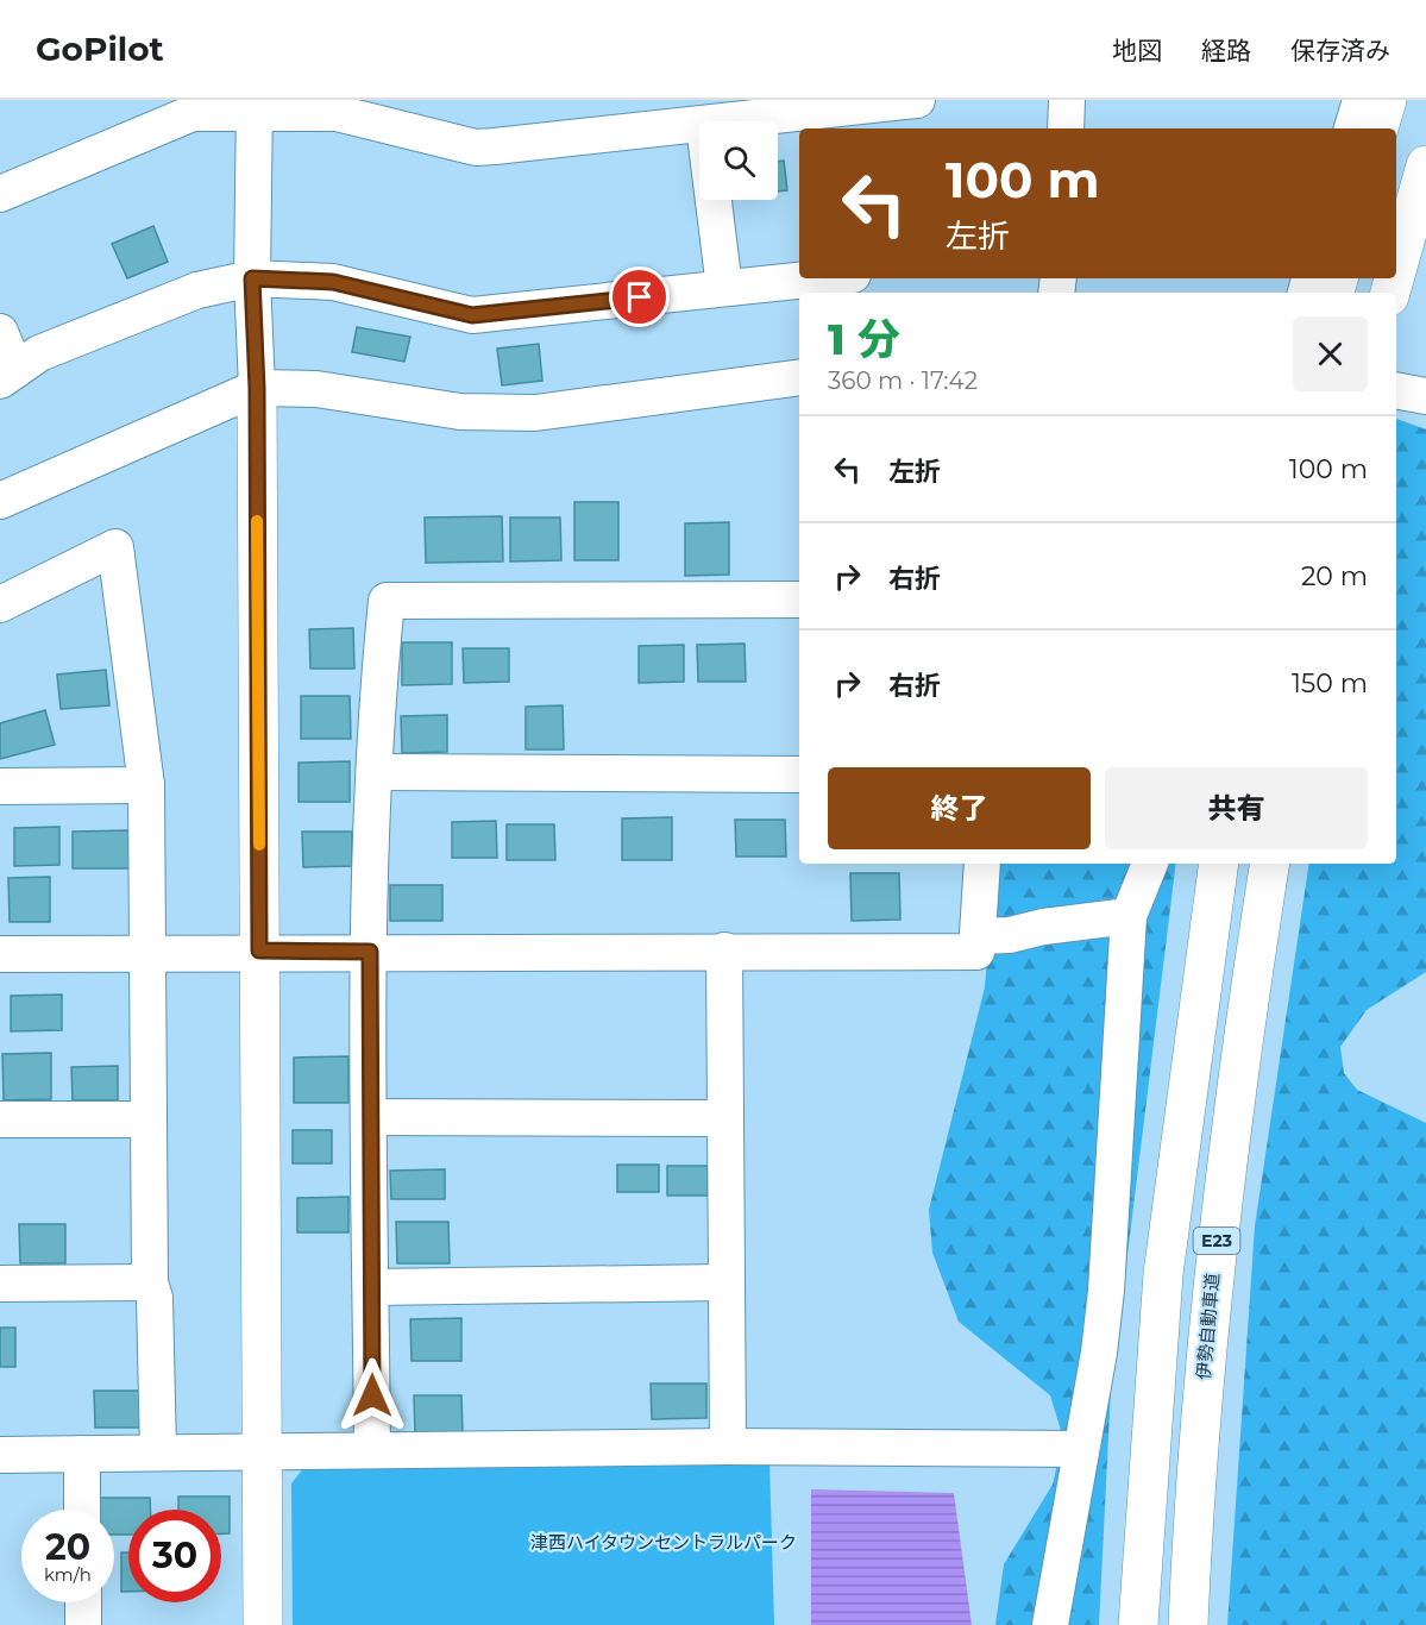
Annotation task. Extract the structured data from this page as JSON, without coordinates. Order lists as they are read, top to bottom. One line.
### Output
{"streets":{"main road":["E23","伊勢自動車道"]},"parks":["津西ハイタウンセントラルパーク"],"page":{"header":"GoPilot","nav":["地図","経路","保存済み"],"turn":["100 m","左折"],"heading":["1 分","360 m · 17:42"],"list":[{"name":"左折","value":"100 m"},{"name":"右折","value":"20 m"},{"name":"右折","value":"150 m"}],"buttons":["終了","共有"],"speed":"20 km/h","limit":"30"}}
